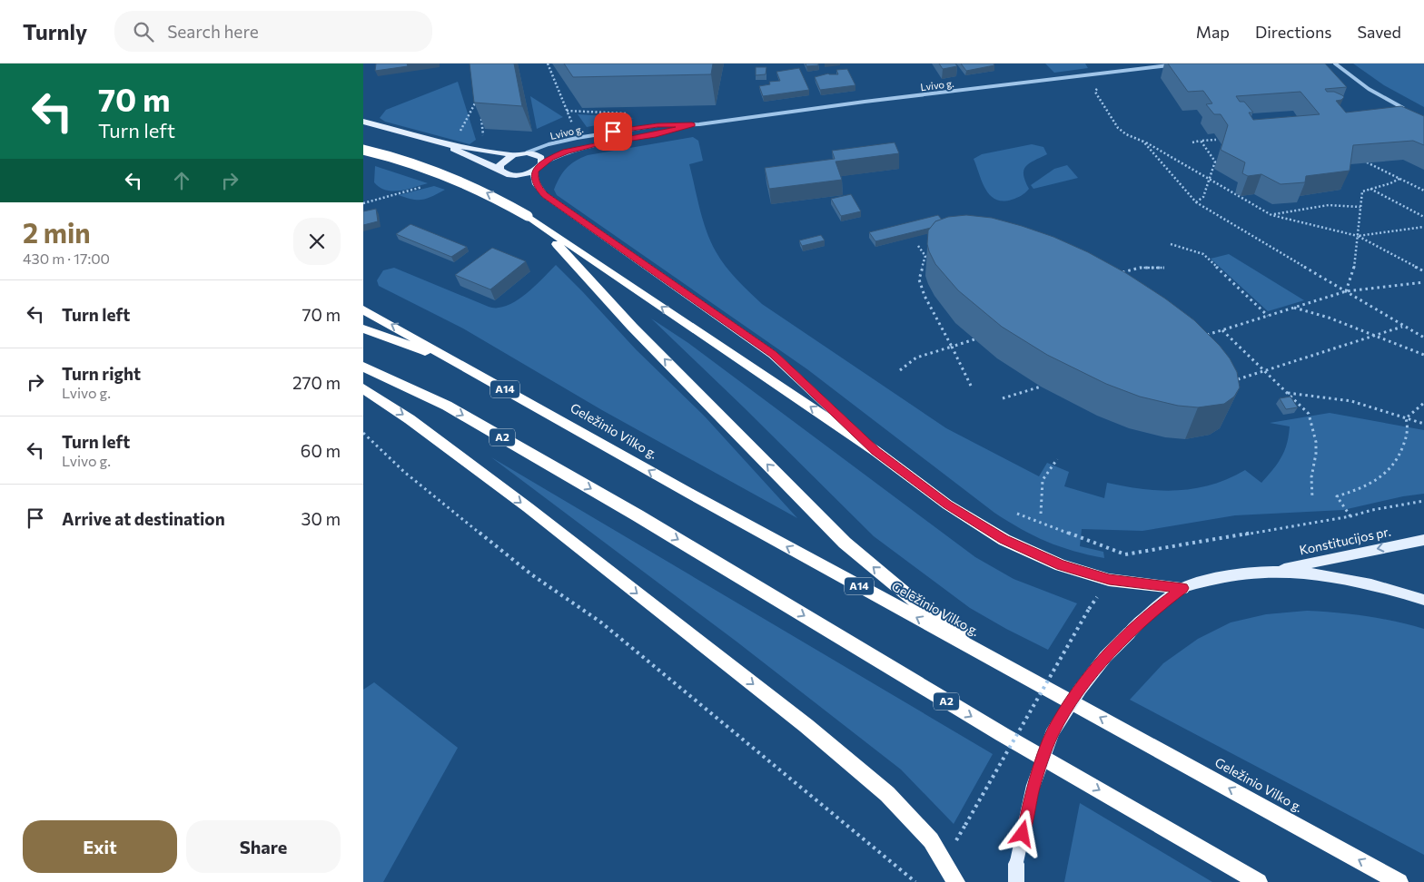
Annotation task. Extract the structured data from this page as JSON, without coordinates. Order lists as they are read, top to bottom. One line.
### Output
{"streets":{"highway":["A14","Geležinio Vilko g.","A2"],"main road":["Konstitucijos pr."],"street":["Lvivo g."]},"page":{"header":"Turnly","search":"Search here","nav":["Map","Directions","Saved"],"turn":["70 m","Turn left"],"heading":["2 min","430 m · 17:00"],"list":[{"name":"Turn left","value":"70 m"},{"name":"Turn right","note":"Lvivo g.","value":"270 m"},{"name":"Turn left","note":"Lvivo g.","value":"60 m"},{"name":"Arrive at destination","value":"30 m"}],"buttons":["Exit","Share"]}}
